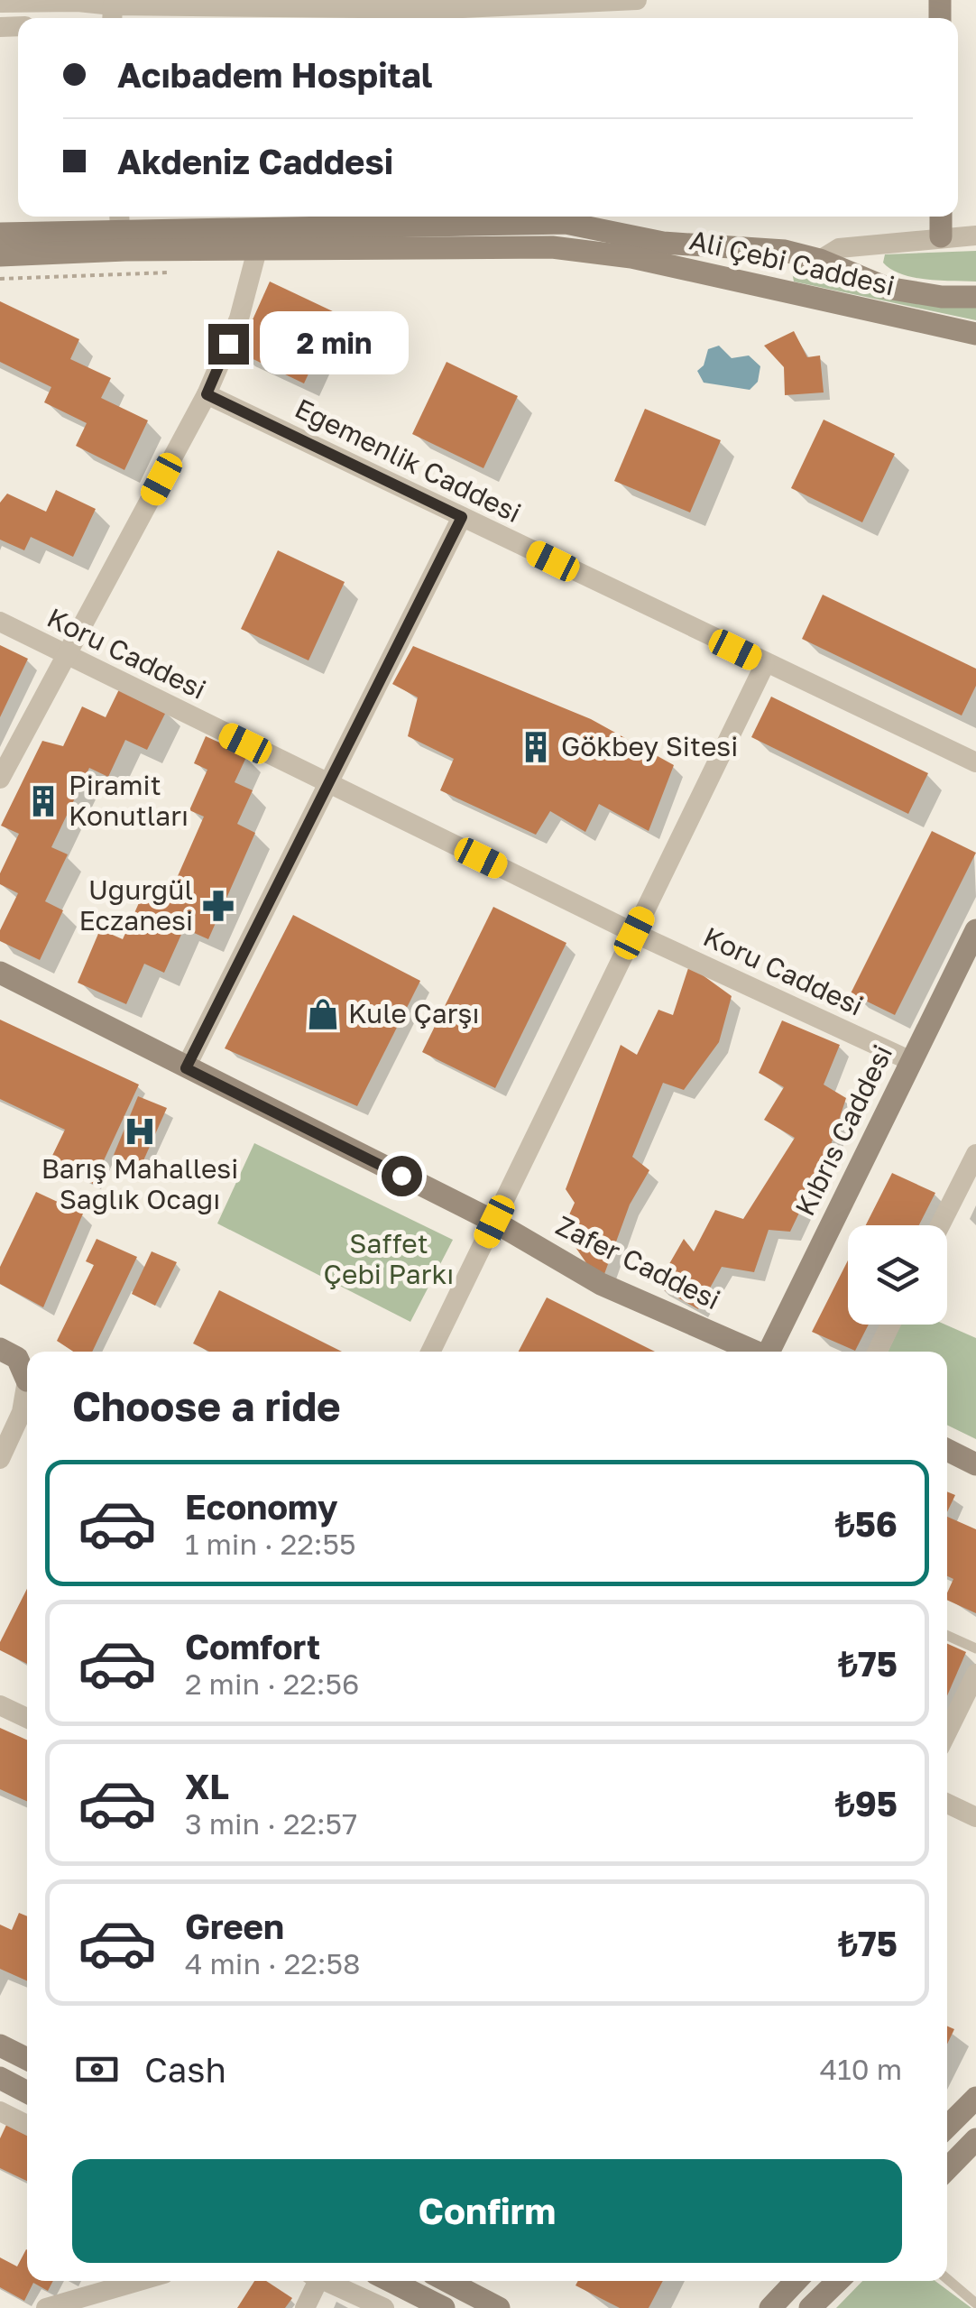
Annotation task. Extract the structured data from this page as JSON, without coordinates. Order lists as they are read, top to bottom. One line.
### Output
{"streets":{"main road":["Ali Çebi Caddesi","Kıbrıs Caddesi","Zafer Caddesi"],"street":["Egemenlik Caddesi","Koru Caddesi"]},"crossings":[["Koru Caddesi","Kıbrıs Caddesi"]],"parks":["Saffet Çebi Parkı"],"places":{"building":["Gökbey Sitesi","Piramit Konutları"],"pharmacy":["Uğurgül Eczanesi"],"shop":["Kule Çarşı"],"hospital":["Barış Mahallesi Sağlık Ocağı"]},"page":{"banner":["Acıbadem Hospital","Akdeniz Caddesi"],"bubble":"2 min","heading":"Choose a ride","list":[{"name":"Economy","note":"1 min · 22:55","value":"₺56"},{"name":"Comfort","note":"2 min · 22:56","value":"₺75"},{"name":"XL","note":"3 min · 22:57","value":"₺95"},{"name":"Green","note":"4 min · 22:58","value":"₺75"}],"pay":["Cash","410 m"],"buttons":"Confirm"}}
